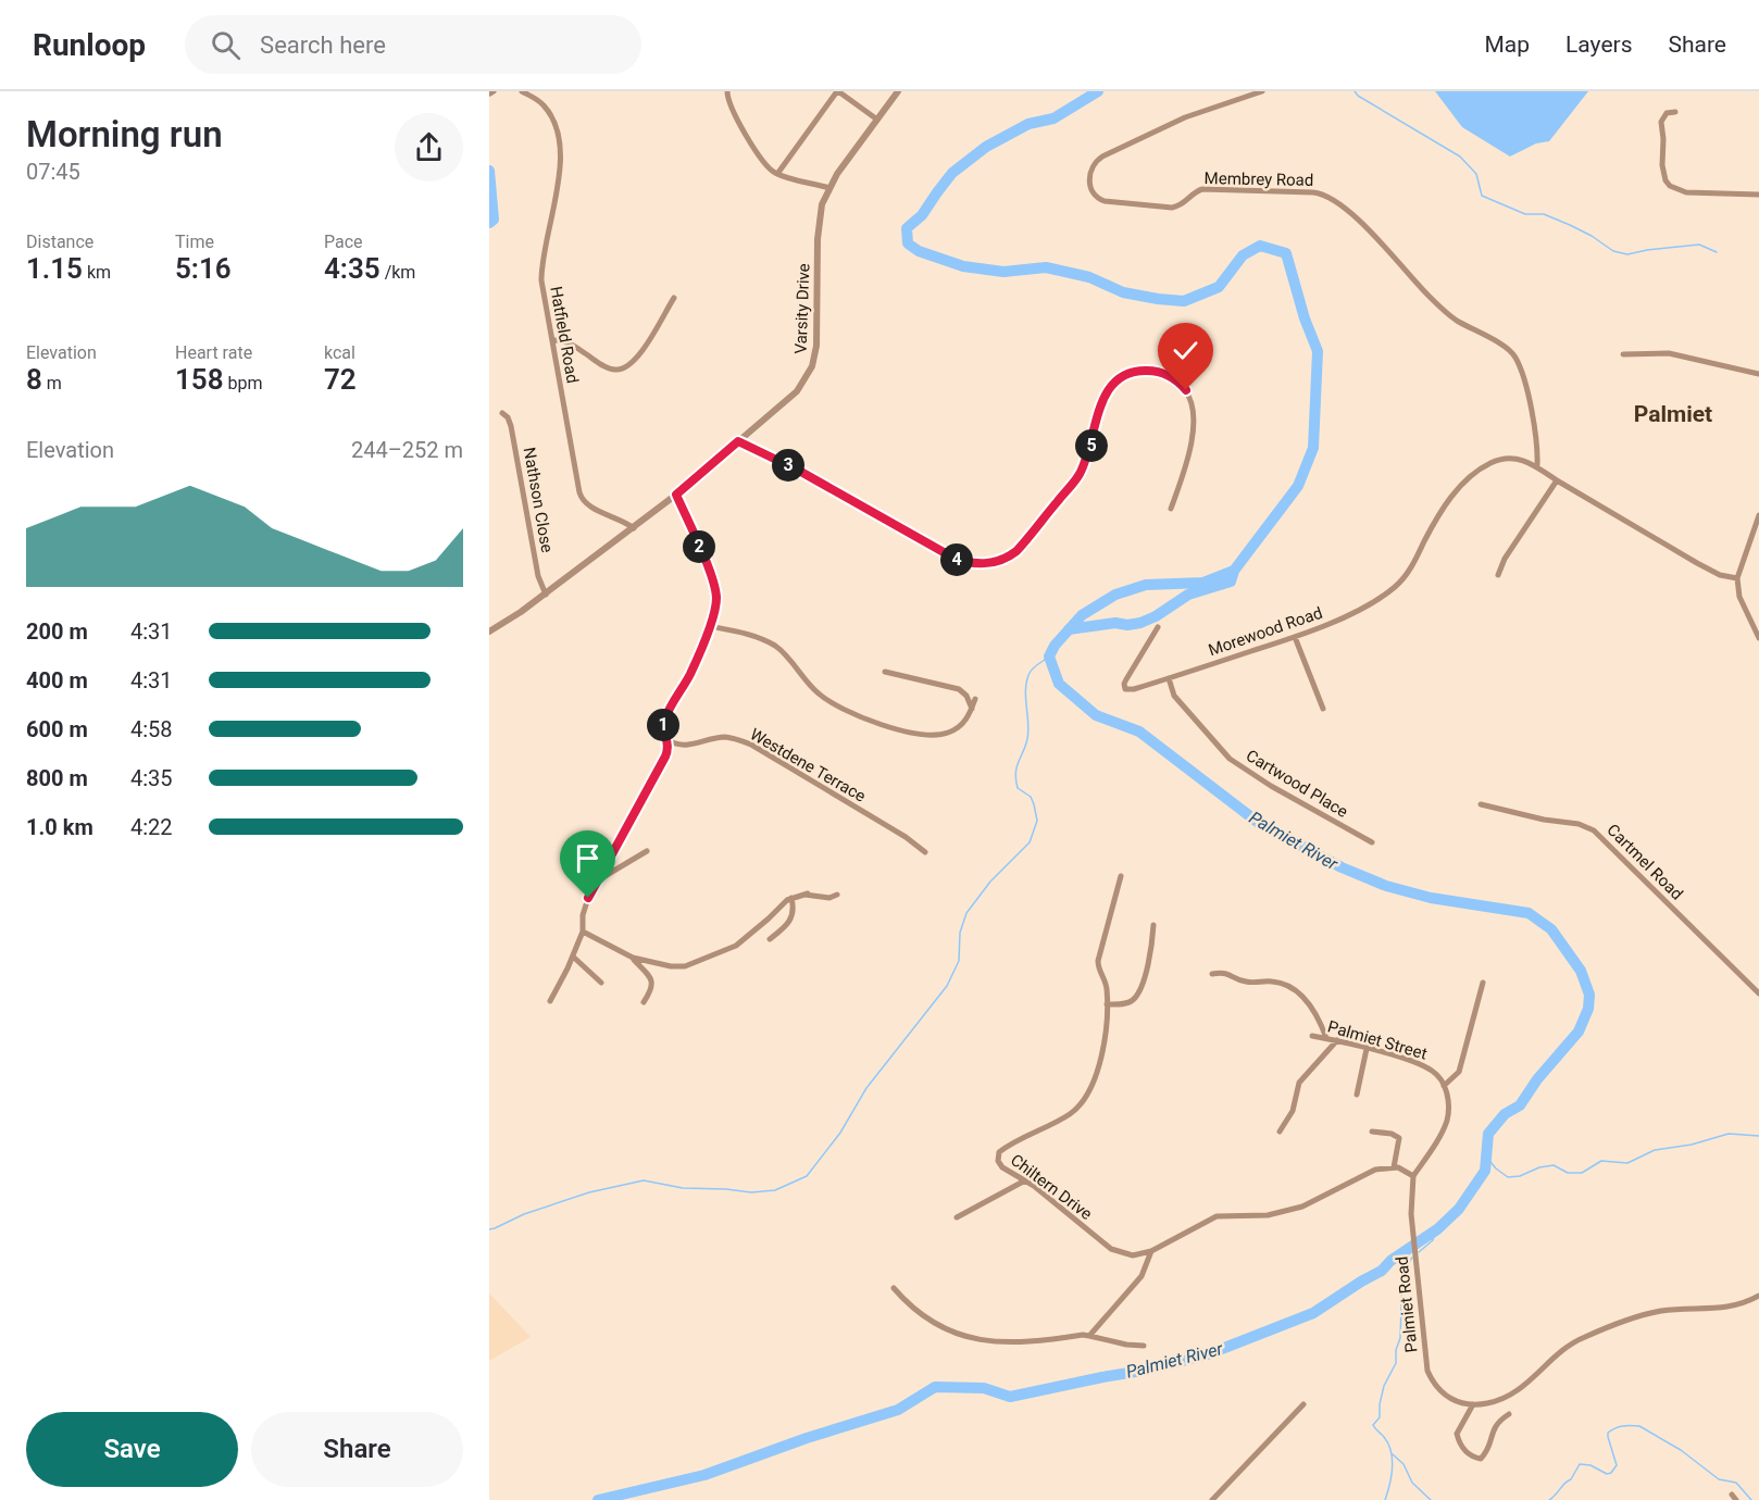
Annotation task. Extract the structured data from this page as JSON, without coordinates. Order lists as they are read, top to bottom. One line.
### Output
{"streets":{"street":["Membrey Road","Varsity Drive","Hatfield Road","Nathson Close","Morewood Road","Westdene Terrace","Cartwood Place","Cartmel Road","Palmiet Street","Chiltern Drive","Palmiet Road"]},"crossings":[["Membrey Road","Morewood Road"],["Varsity Drive","Hatfield Road"],["Varsity Drive","Nathson Close"],["Morewood Road","Cartwood Place"]],"districts":["Palmiet"],"water":["Palmiet River"],"page":{"header":"Runloop","search":"Search here","nav":["Map","Layers","Share"],"heading":["Morning run","07:45"],"stats":[["Distance","1.15 km"],["Time","5:16"],["Pace","4:35 /km"],["Elevation","8 m"],["Heart rate","158 bpm"],["kcal","72"]],"chart":["Elevation","244–252 m"],"pins":["5","3","2","4","1"],"list":[{"name":"200 m","note":"4:31"},{"name":"400 m","note":"4:31"},{"name":"600 m","note":"4:58"},{"name":"800 m","note":"4:35"},{"name":"1.0 km","note":"4:22"}],"buttons":["Save","Share"]}}
